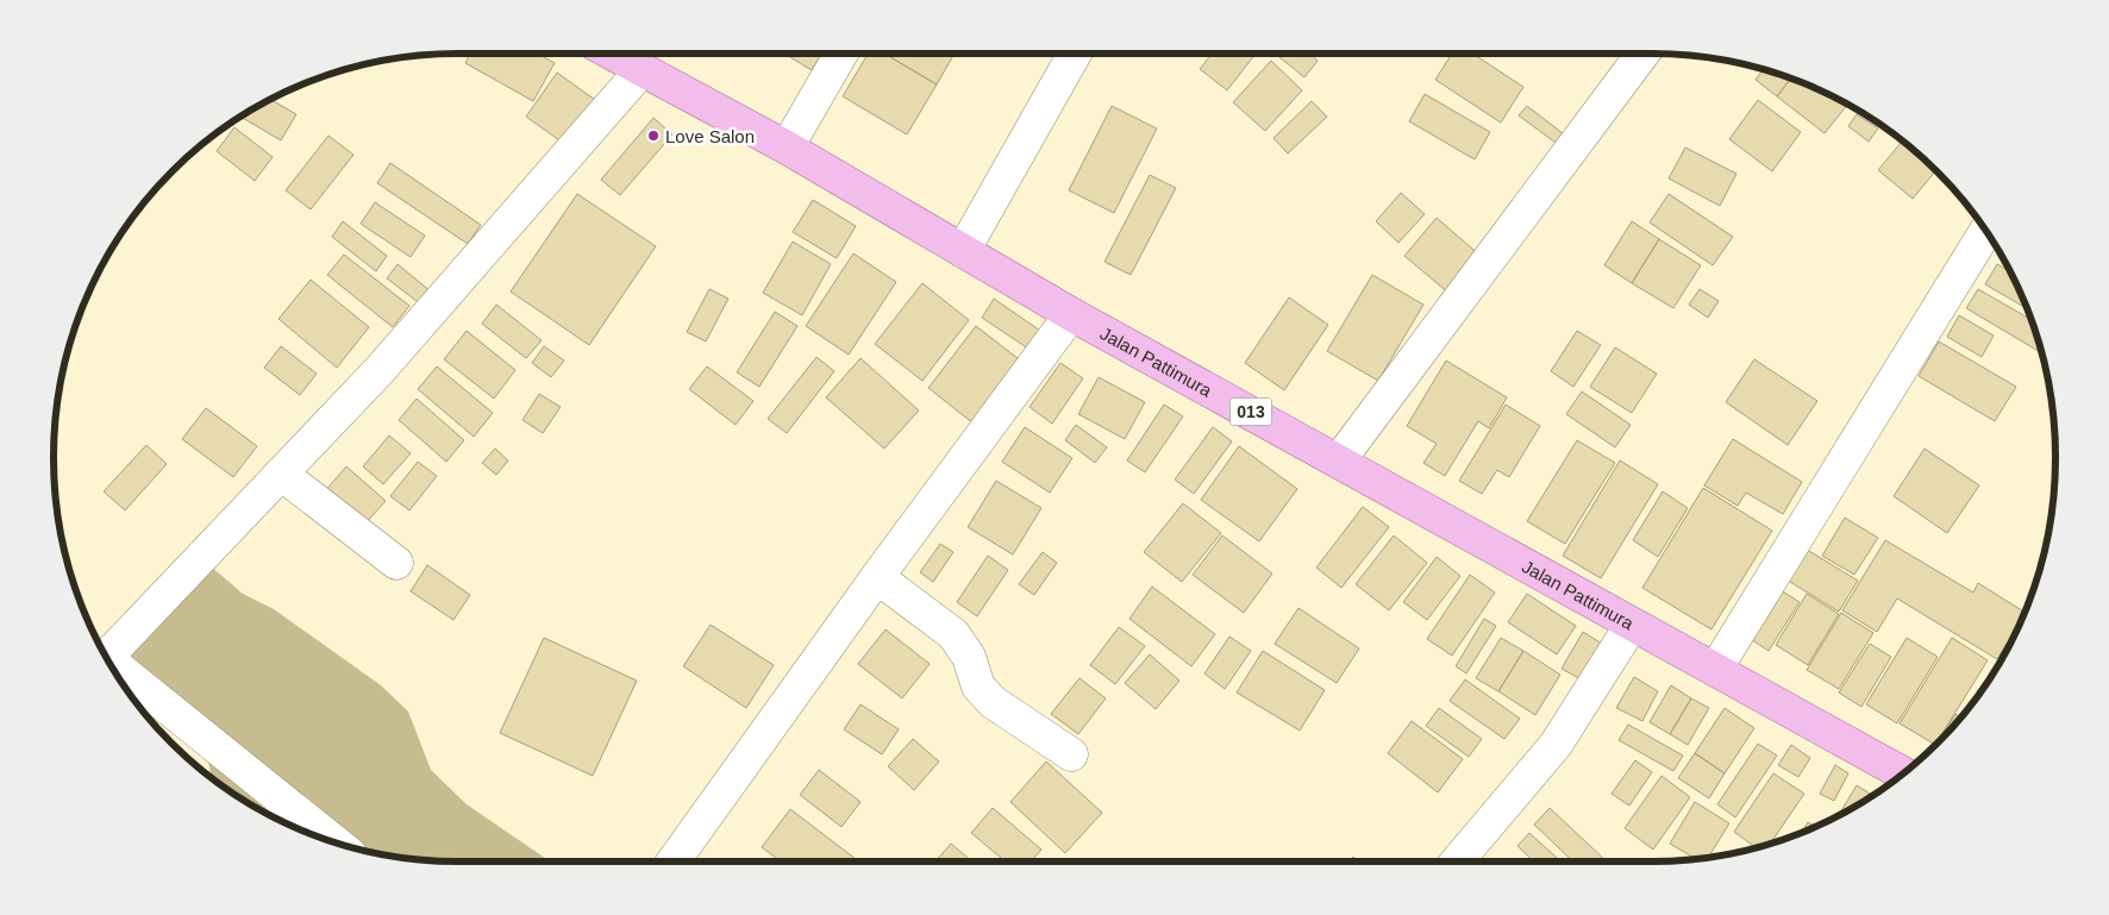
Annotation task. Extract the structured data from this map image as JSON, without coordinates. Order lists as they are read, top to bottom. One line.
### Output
{"streets":{"main road":["Jalan Pattimura","013"]},"places":["Love Salon"]}
